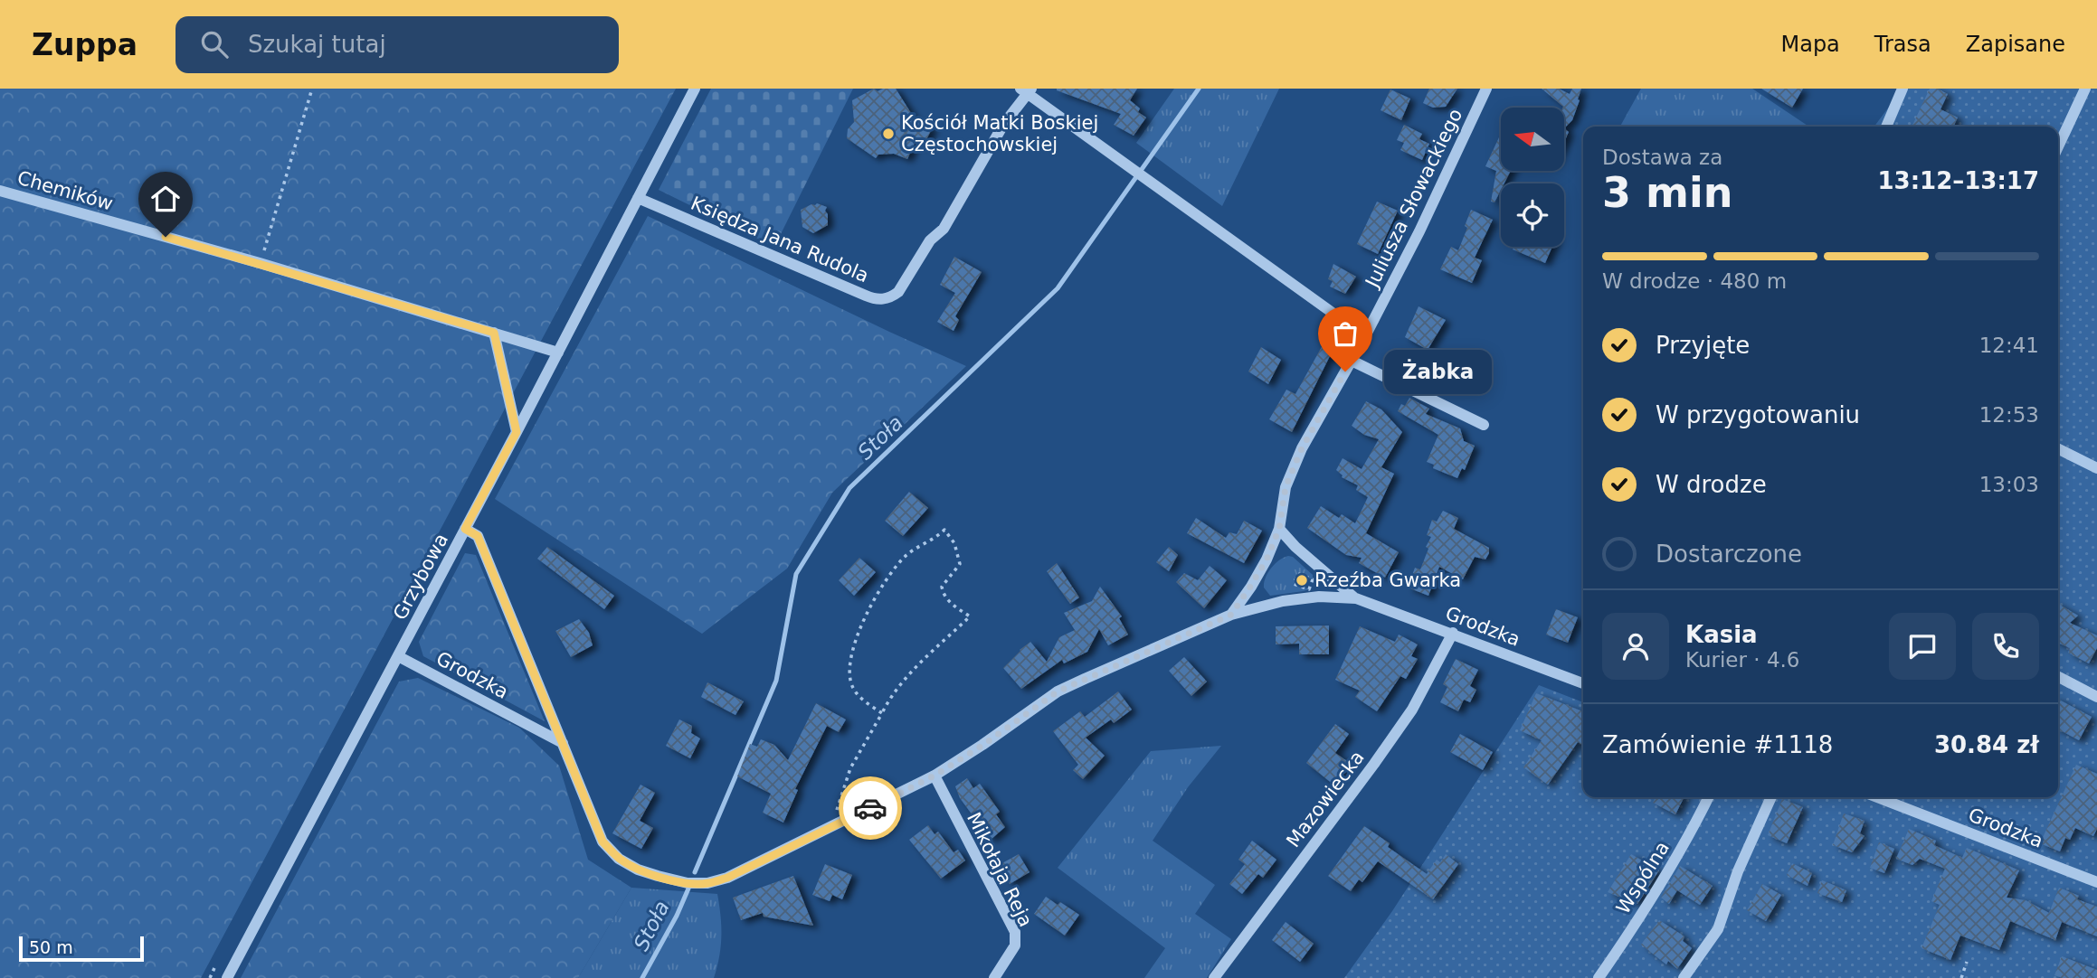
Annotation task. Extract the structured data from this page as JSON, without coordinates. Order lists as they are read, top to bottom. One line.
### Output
{"streets":{"street":["Chemików","Juliusza Słowackiego","Księdza Jana Rudola","Grzybowa","Grodzka","Mazowiecka","Mikołaja Reja","Wspólna"]},"crossings":[["Chemików","Grzybowa"],["Juliusza Słowackiego","Księdza Jana Rudola"],["Juliusza Słowackiego","Grodzka"],["Księdza Jana Rudola","Grzybowa"],["Grzybowa","Grodzka"],["Grodzka","Mazowiecka"],["Grodzka","Mikołaja Reja"]],"water":["Stoła"],"places":["Kościół Matki Boskiej Częstochowskiej","Żabka","Rzeźba Gwarka"],"scale_bar":"50 m","north":"left","page":{"header":"Zuppa","search":"Szukaj tutaj","nav":["Mapa","Trasa","Zapisane"],"heading":["3 min","Dostawa za","13:12–13:17"],"panel":["Kasia","Kurier · 4.6","Zamówienie #1118","30.84 zł"],"bar":"W drodze · 480 m","list":[["Przyjęte","12:41"],["W przygotowaniu","12:53"],["W drodze","13:03"],"Dostarczone"],"bubble":"Żabka","scale":"50 m"}}
